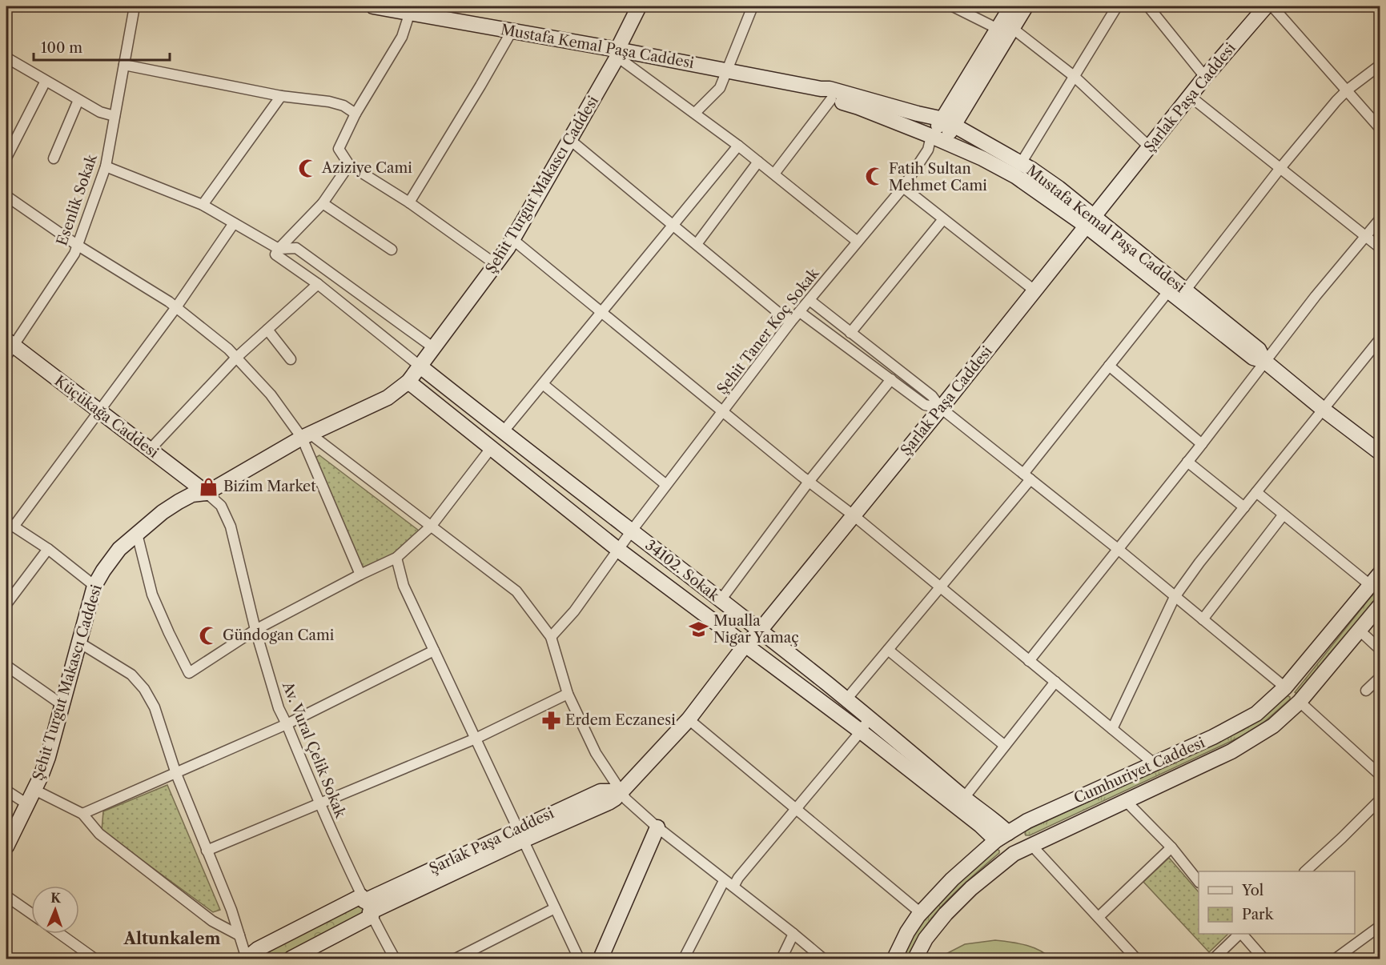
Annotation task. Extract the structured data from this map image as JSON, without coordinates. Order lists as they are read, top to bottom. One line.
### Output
{"streets":{"street":["Mustafa Kemal Paşa Caddesi","Şarlak Paşa Caddesi","Şehit Turgut Makascı Caddesi","Esenlik Sokak","Şehit Taner Koç Sokak","Küçükağa Caddesi","34102. Sokak","Av. Vural Çelik Sokak","Cumhuriyet Caddesi"]},"crossings":[["Mustafa Kemal Paşa Caddesi","Şarlak Paşa Caddesi"],["Mustafa Kemal Paşa Caddesi","Şehit Turgut Makascı Caddesi"],["Mustafa Kemal Paşa Caddesi","Şehit Taner Koç Sokak"],["Şarlak Paşa Caddesi","34102. Sokak"],["Şarlak Paşa Caddesi","Av. Vural Çelik Sokak"],["Şehit Turgut Makascı Caddesi","Küçükağa Caddesi"],["Şehit Turgut Makascı Caddesi","34102. Sokak"],["Şehit Turgut Makascı Caddesi","Av. Vural Çelik Sokak"],["Esenlik Sokak","Küçükağa Caddesi"],["Şehit Taner Koç Sokak","34102. Sokak"],["Küçükağa Caddesi","Av. Vural Çelik Sokak"],["34102. Sokak","Cumhuriyet Caddesi"]],"districts":["Altunkalem"],"places":{"mosque":["Aziziye Cami","Fatih Sultan Mehmet Cami","Gündogan Cami"],"shop":["Bizim Market"],"school or university":["Mualla Nigar Yamaç"],"pharmacy":["Erdem Eczanesi"]},"legend":["Yol","Park"],"scale_bar":"100 m","north":"top"}
